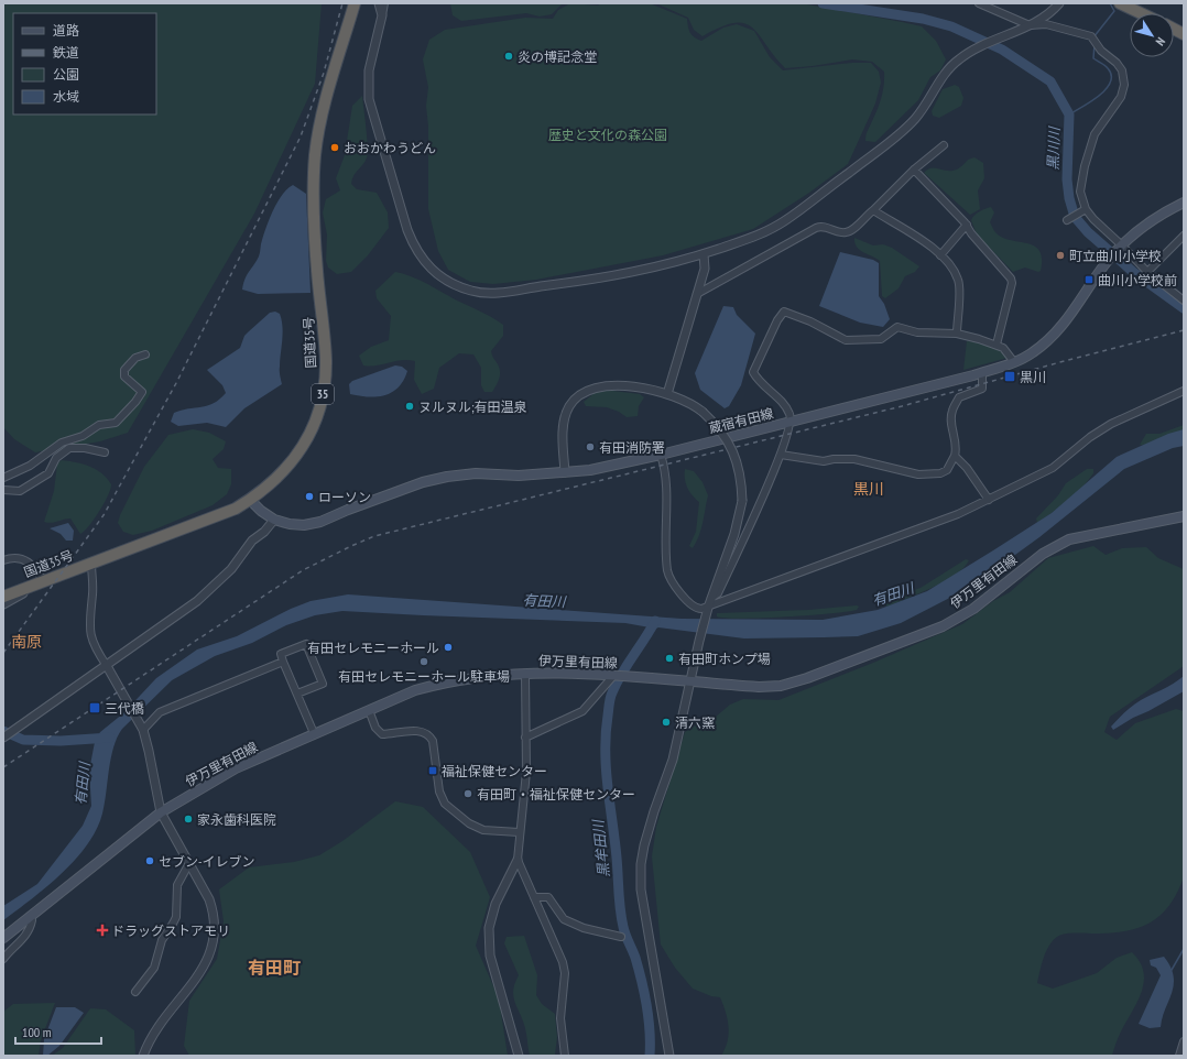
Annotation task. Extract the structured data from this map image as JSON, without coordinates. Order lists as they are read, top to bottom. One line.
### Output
{"streets":{"highway":["国道35号","35"],"main road":["蔵宿有田線","伊万里有田線"]},"crossings":[["国道35号","蔵宿有田線"]],"districts":["黒川","南原","有田町"],"water":["黒川川","有田川","黒牟田川"],"parks":["歴史と文化の森公園"],"places":{"other":["炎の博記念堂","おおかわうどん","町立曲川小学校","ヌルヌル;有田温泉","有田消防署","ローソン","有田セレモニーホール","有田町ホンプ場","有田セレモニーホール駐車場","清六窯","有田町・福祉保健センター","家永歯科医院","セブン-イレブン"],"transit":["曲川小学校前","黒川","三代橋","福祉保健センター"],"health":["ドラッグストアモリ"]},"legend":["道路","鉄道","公園","水域"],"scale_bar":"100 m","north":"bottom right"}
